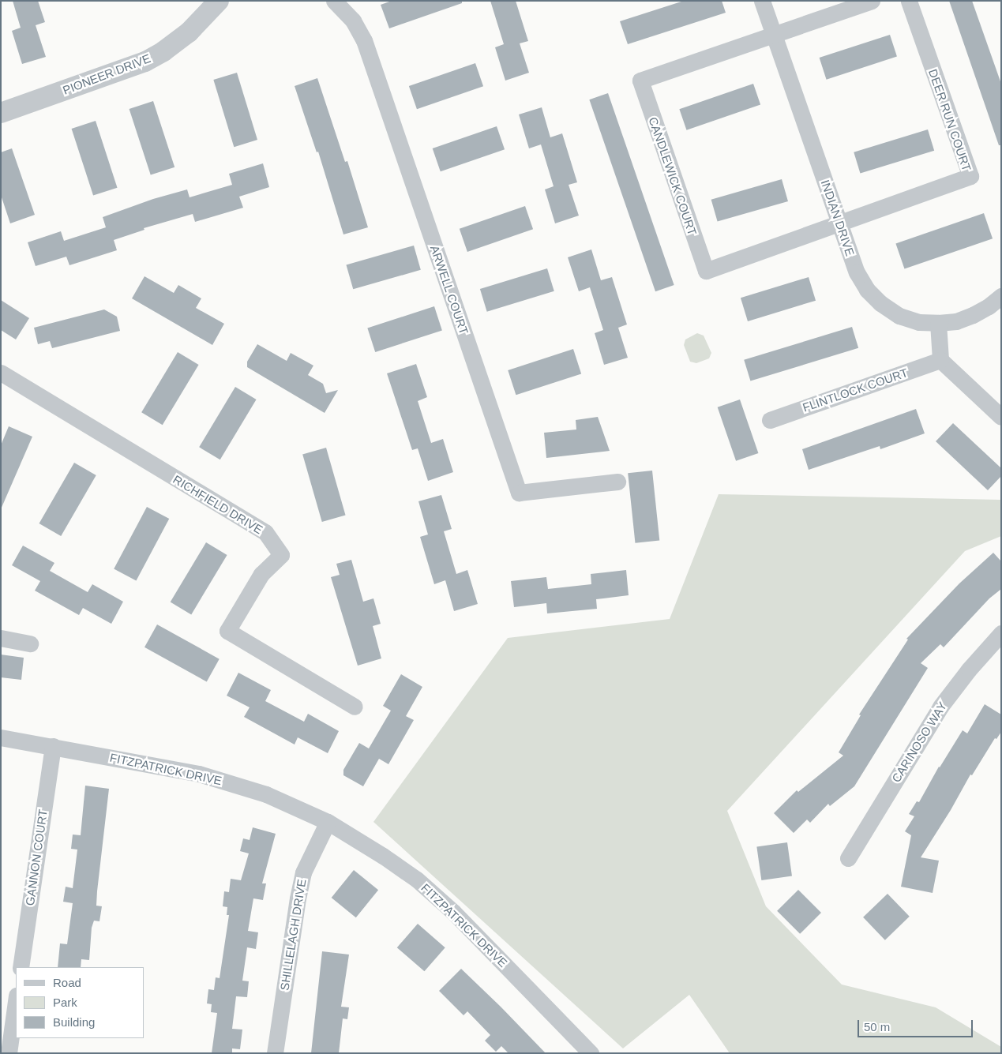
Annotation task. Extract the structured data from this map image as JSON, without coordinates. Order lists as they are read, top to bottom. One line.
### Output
{"streets":{"street":["PIONEER DRIVE","DEER RUN COURT","CANDLEWICK COURT","INDIAN DRIVE","ARWELL COURT","FLINTLOCK COURT","RICHFIELD DRIVE","CARINOSO WAY","FITZPATRICK DRIVE","GANNON COURT","SHILLELAGH DRIVE"]},"crossings":[["DEER RUN COURT","CANDLEWICK COURT"],["DEER RUN COURT","INDIAN DRIVE"],["CANDLEWICK COURT","INDIAN DRIVE"],["FITZPATRICK DRIVE","GANNON COURT"],["FITZPATRICK DRIVE","SHILLELAGH DRIVE"]],"legend":["Road","Park","Building"],"scale_bar":"50 m"}
